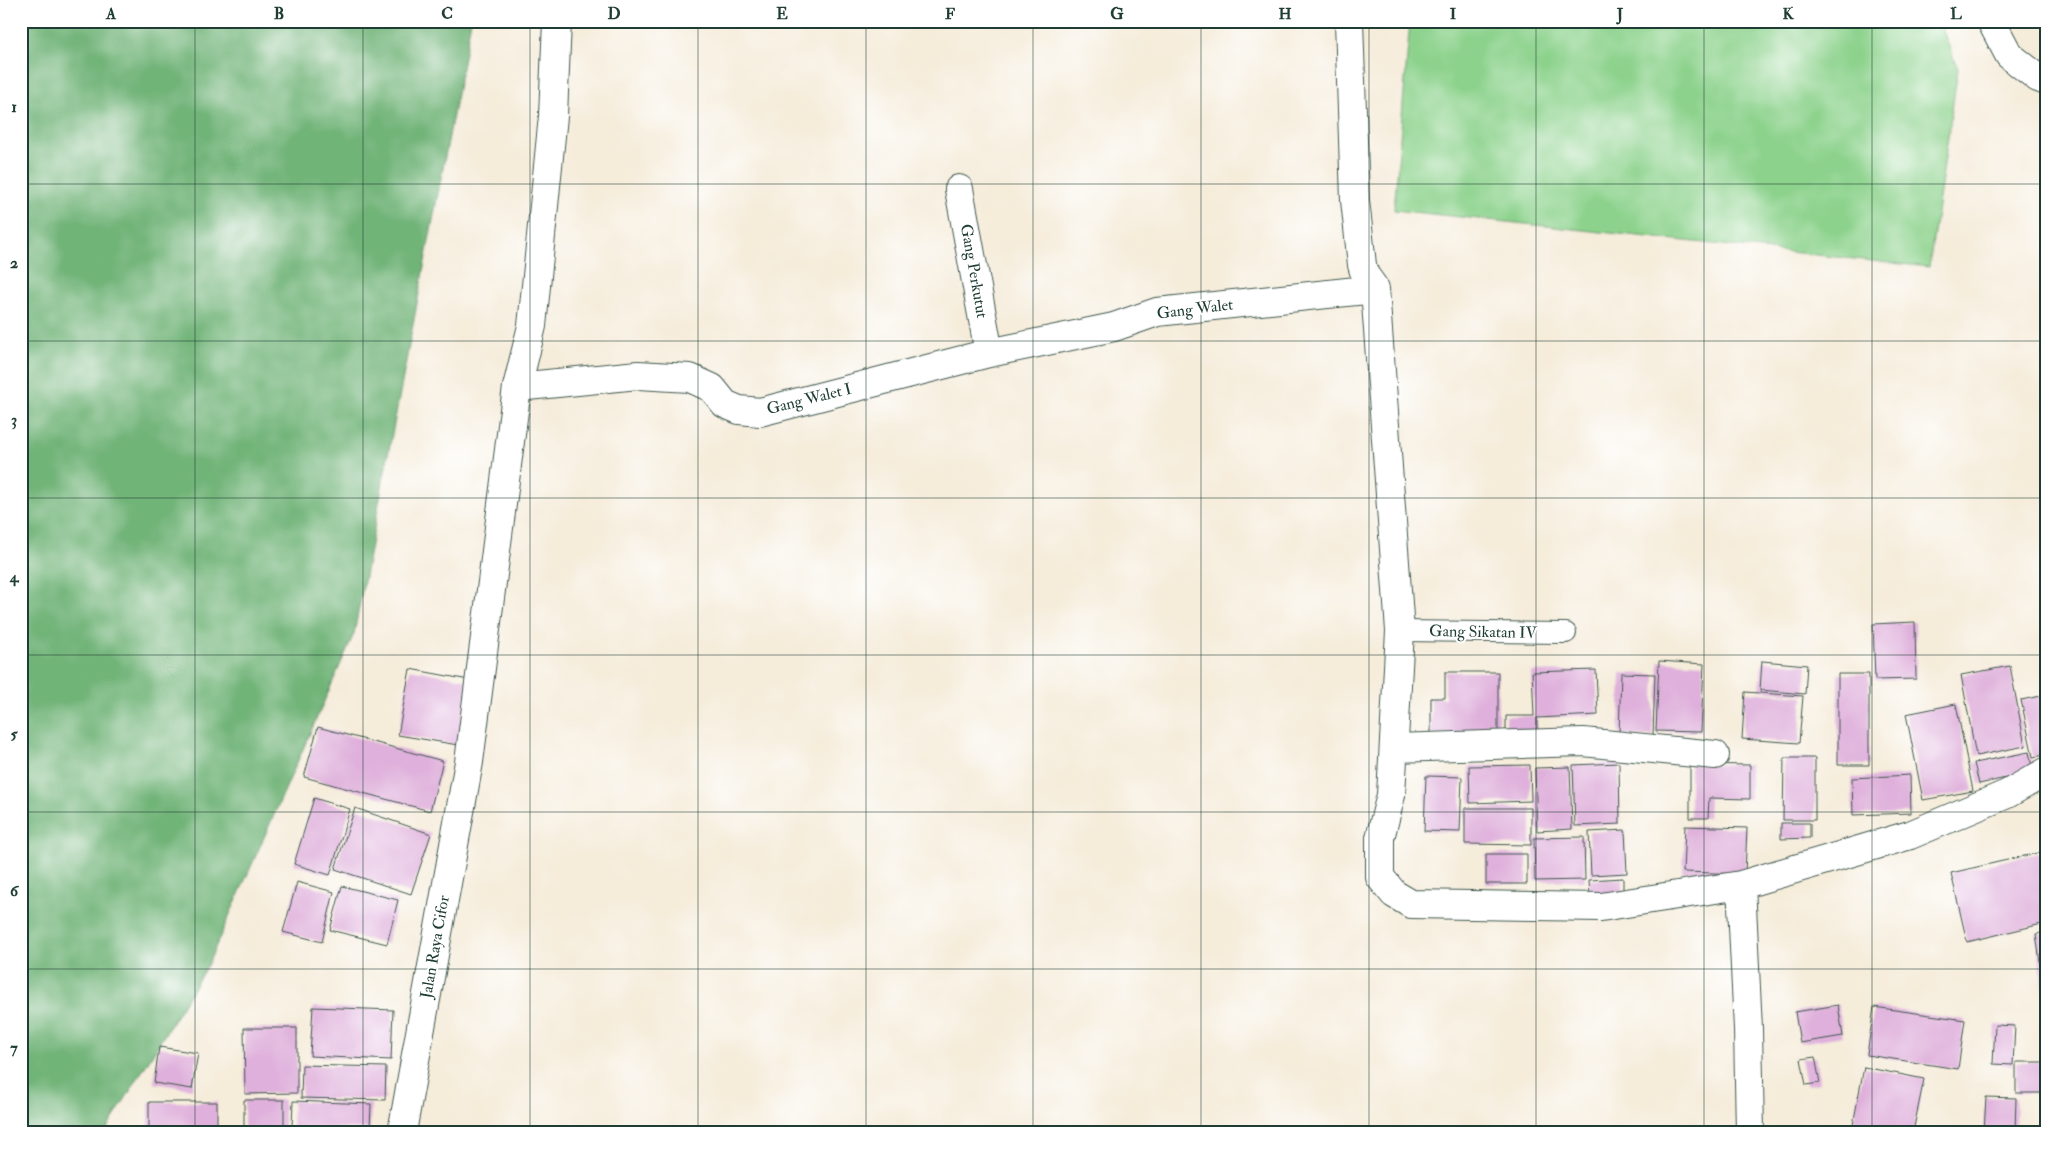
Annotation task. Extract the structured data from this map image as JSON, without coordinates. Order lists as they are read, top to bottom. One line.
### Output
{"streets":{"street":["Gang Perkutut","Gang Walet","Gang Walet I","Jalan Raya Cifor"],"lane":["Gang Sikatan IV"]},"crossings":[["Gang Perkutut","Gang Walet"],["Gang Perkutut","Gang Walet I"],["Gang Walet","Gang Walet I"],["Gang Walet I","Jalan Raya Cifor"]],"grid":{"columns":["A","B","C","D","E","F","G","H","I","J","K","L"],"rows":["1","2","3","4","5","6","7"]}}
